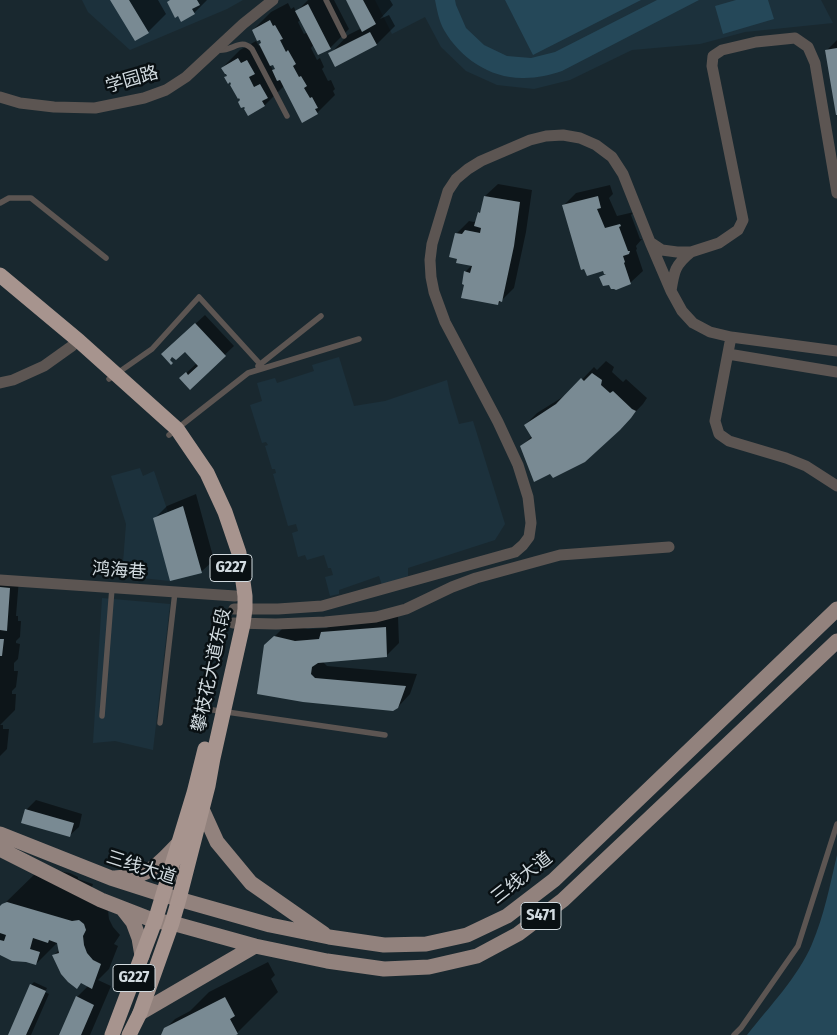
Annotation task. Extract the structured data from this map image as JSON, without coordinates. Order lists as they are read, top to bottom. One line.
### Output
{"streets":{"highway":["G227","攀枝花大道东段"],"main road":["三线大道","S471"],"street":["学园路","鸿海巷"]},"crossings":[["鸿海巷","攀枝花大道东段"],["攀枝花大道东段","三线大道"]]}
